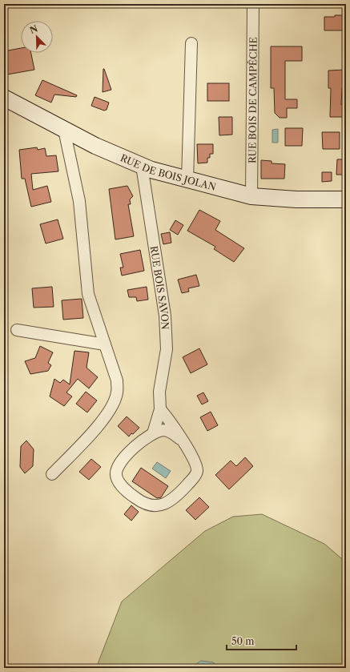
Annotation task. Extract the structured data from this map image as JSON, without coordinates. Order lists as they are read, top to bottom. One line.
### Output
{"streets":{"street":["RUE BOIS DE CAMPÊCHE","RUE DE BOIS JOLAN","RUE BOIS SAVON"]},"crossings":[["RUE BOIS DE CAMPÊCHE","RUE DE BOIS JOLAN"],["RUE DE BOIS JOLAN","RUE BOIS SAVON"]],"scale_bar":"50 m","north":"top left"}
